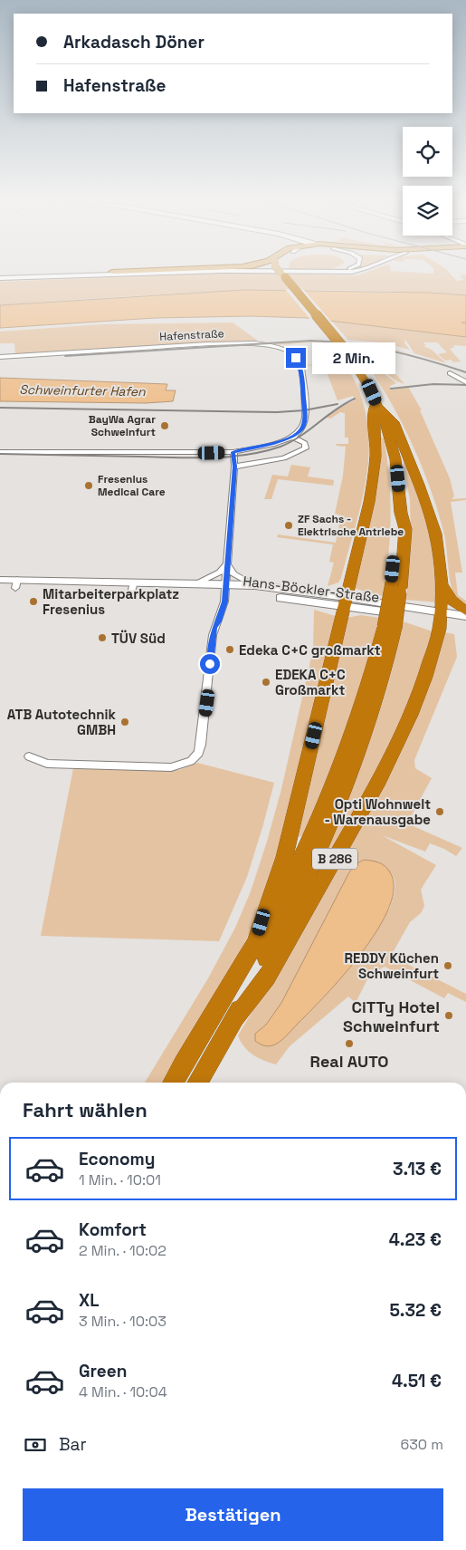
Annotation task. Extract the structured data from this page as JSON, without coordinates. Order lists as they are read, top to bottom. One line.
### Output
{"streets":{"highway":["B 286"],"street":["Hafenstraße","Hans-Böckler-Straße"]},"water":["Schweinfurter Hafen"],"places":["BayWa Agrar Schweinfurt","Fresenius Medical Care","ZF Sachs - Elektrische Antriebe","Mitarbeiterparkplatz Fresenius","TÜV Süd","Edeka C+C großmarkt","EDEKA C+C Großmarkt","ATB Autotechnik GMBH","Opti Wohnwelt - Warenausgabe","REDDY Küchen Schweinfurt","CiTTy Hotel Schweinfurt","Real AUTO"],"page":{"banner":["Arkadasch Döner","Hafenstraße"],"bubble":"2 Min.","heading":"Fahrt wählen","list":[{"name":"Economy","note":"1 Min. · 10:01","value":"3.13 €"},{"name":"Komfort","note":"2 Min. · 10:02","value":"4.23 €"},{"name":"XL","note":"3 Min. · 10:03","value":"5.32 €"},{"name":"Green","note":"4 Min. · 10:04","value":"4.51 €"}],"pay":["Bar","630 m"],"buttons":"Bestätigen"}}
